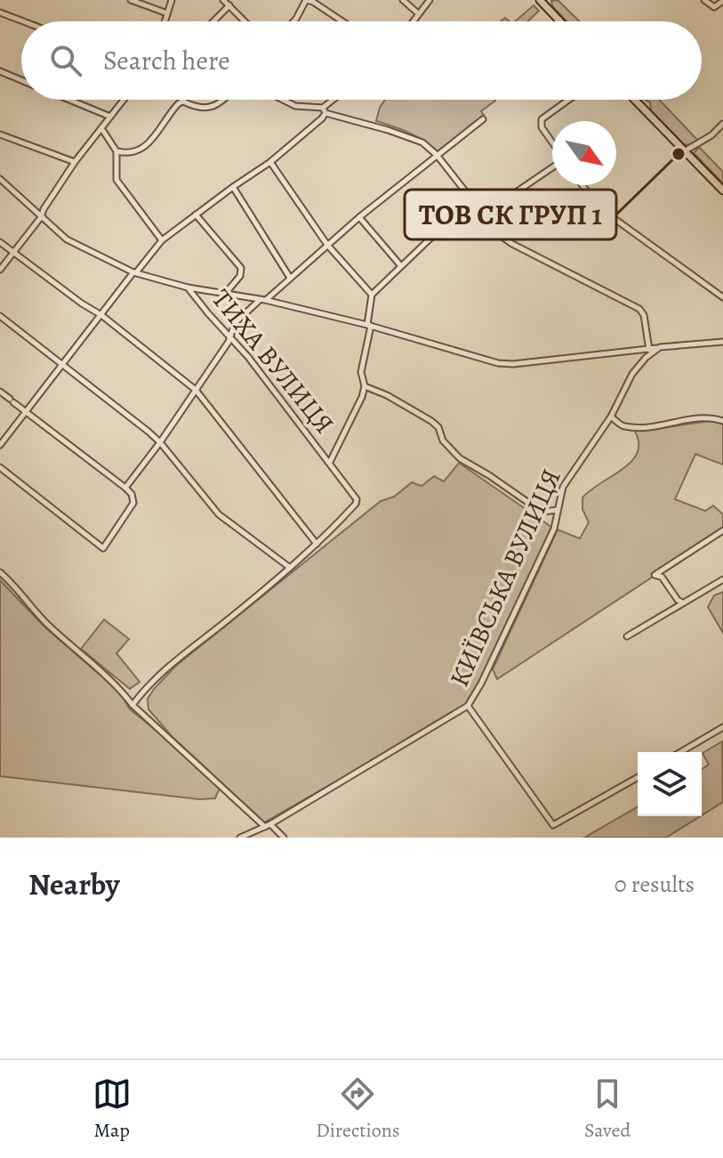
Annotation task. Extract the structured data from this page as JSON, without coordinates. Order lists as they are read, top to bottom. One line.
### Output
{"streets":{"street":["ТИХА ВУЛИЦЯ","КИЇВСЬКА ВУЛИЦЯ"]},"crossings":[["ТИХА ВУЛИЦЯ","КИЇВСЬКА ВУЛИЦЯ"]],"places":["ТОВ СК ГРУП 1"],"north":"bottom right","page":{"search":"Search here","heading":["Nearby","0 results"],"nav":["Map","Directions","Saved"]}}
